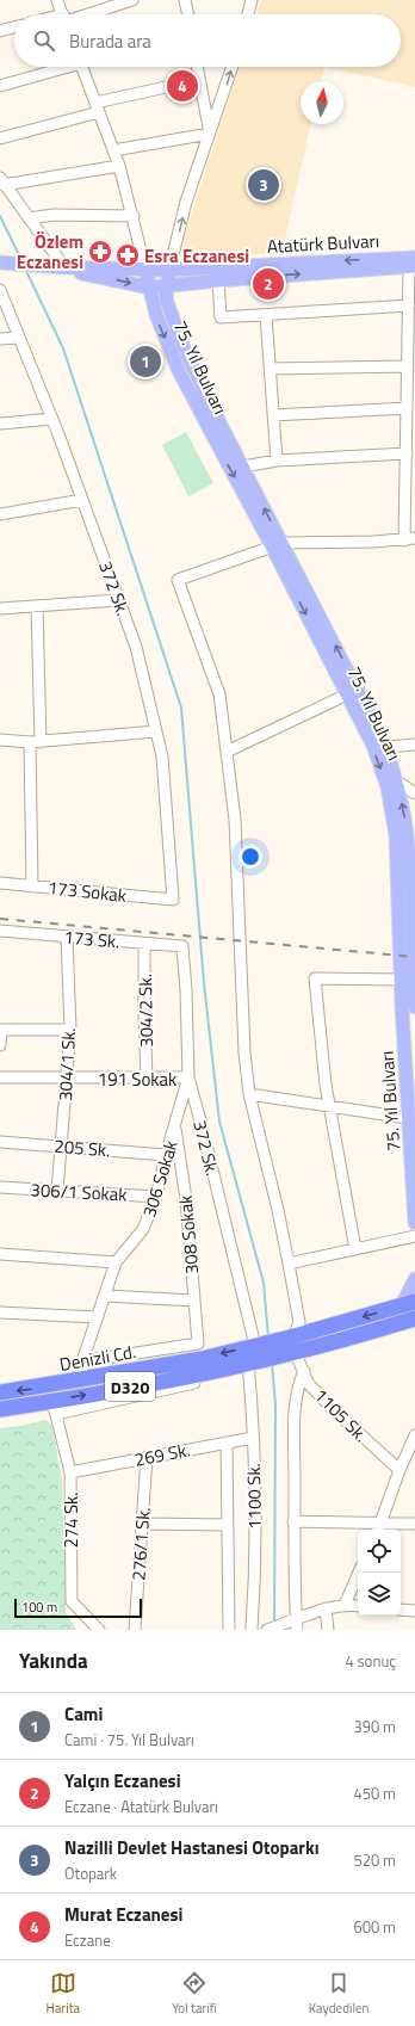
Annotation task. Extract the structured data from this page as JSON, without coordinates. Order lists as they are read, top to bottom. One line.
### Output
{"streets":{"highway":["Denizli Cd.","D320"],"main road":["Atatürk Bulvarı","75. Yıl Bulvarı"],"street":["372 Sk.","173 Sokak","173 Sk.","304/2 Sk.","304/1 Sk.","191 Sokak","205 Sk.","306 Sokak","306/1 Sokak","308 Sokak","1105 Sk.","269 Sk.","1100 Sk.","274 Sk.","276/1 Sk."]},"crossings":[["Atatürk Bulvarı","75. Yıl Bulvarı"],["372 Sk.","173 Sokak"],["372 Sk.","173 Sk."],["372 Sk.","191 Sokak"],["372 Sk.","306 Sokak"],["372 Sk.","D320"],["372 Sk.","1100 Sk."],["173 Sk.","304/2 Sk."],["173 Sk.","304/1 Sk."],["304/2 Sk.","191 Sokak"],["304/1 Sk.","191 Sokak"],["304/1 Sk.","205 Sk."],["304/1 Sk.","306/1 Sokak"],["191 Sokak","306 Sokak"],["205 Sk.","306 Sokak"],["306 Sokak","306/1 Sokak"],["306 Sokak","308 Sokak"],["306 Sokak","Denizli Cd."],["308 Sokak","Denizli Cd."],["308 Sokak","D320"],["Denizli Cd.","D320"],["D320","1105 Sk."],["D320","1100 Sk."],["D320","274 Sk."],["269 Sk.","1100 Sk."],["269 Sk.","274 Sk."],["269 Sk.","276/1 Sk."]],"places":{"pharmacy":["Özlem Eczanesi","Esra Eczanesi"]},"scale_bar":"100 m","north":"top","page":{"search":"Burada ara","pins":["4","3","2","1"],"scale":"100 m","heading":["Yakında","4 sonuç"],"list":[{"mark":"1","name":"Cami","note":"Cami · 75. Yıl Bulvarı","value":"390 m"},{"mark":"2","name":"Yalçın Eczanesi","note":"Eczane · Atatürk Bulvarı","value":"450 m"},{"mark":"3","name":"Nazilli Devlet Hastanesi Otoparkı","note":"Otopark","value":"520 m"},{"mark":"4","name":"Murat Eczanesi","note":"Eczane","value":"600 m"}],"nav":["Harita","Yol tarifi","Kaydedilen"]}}
